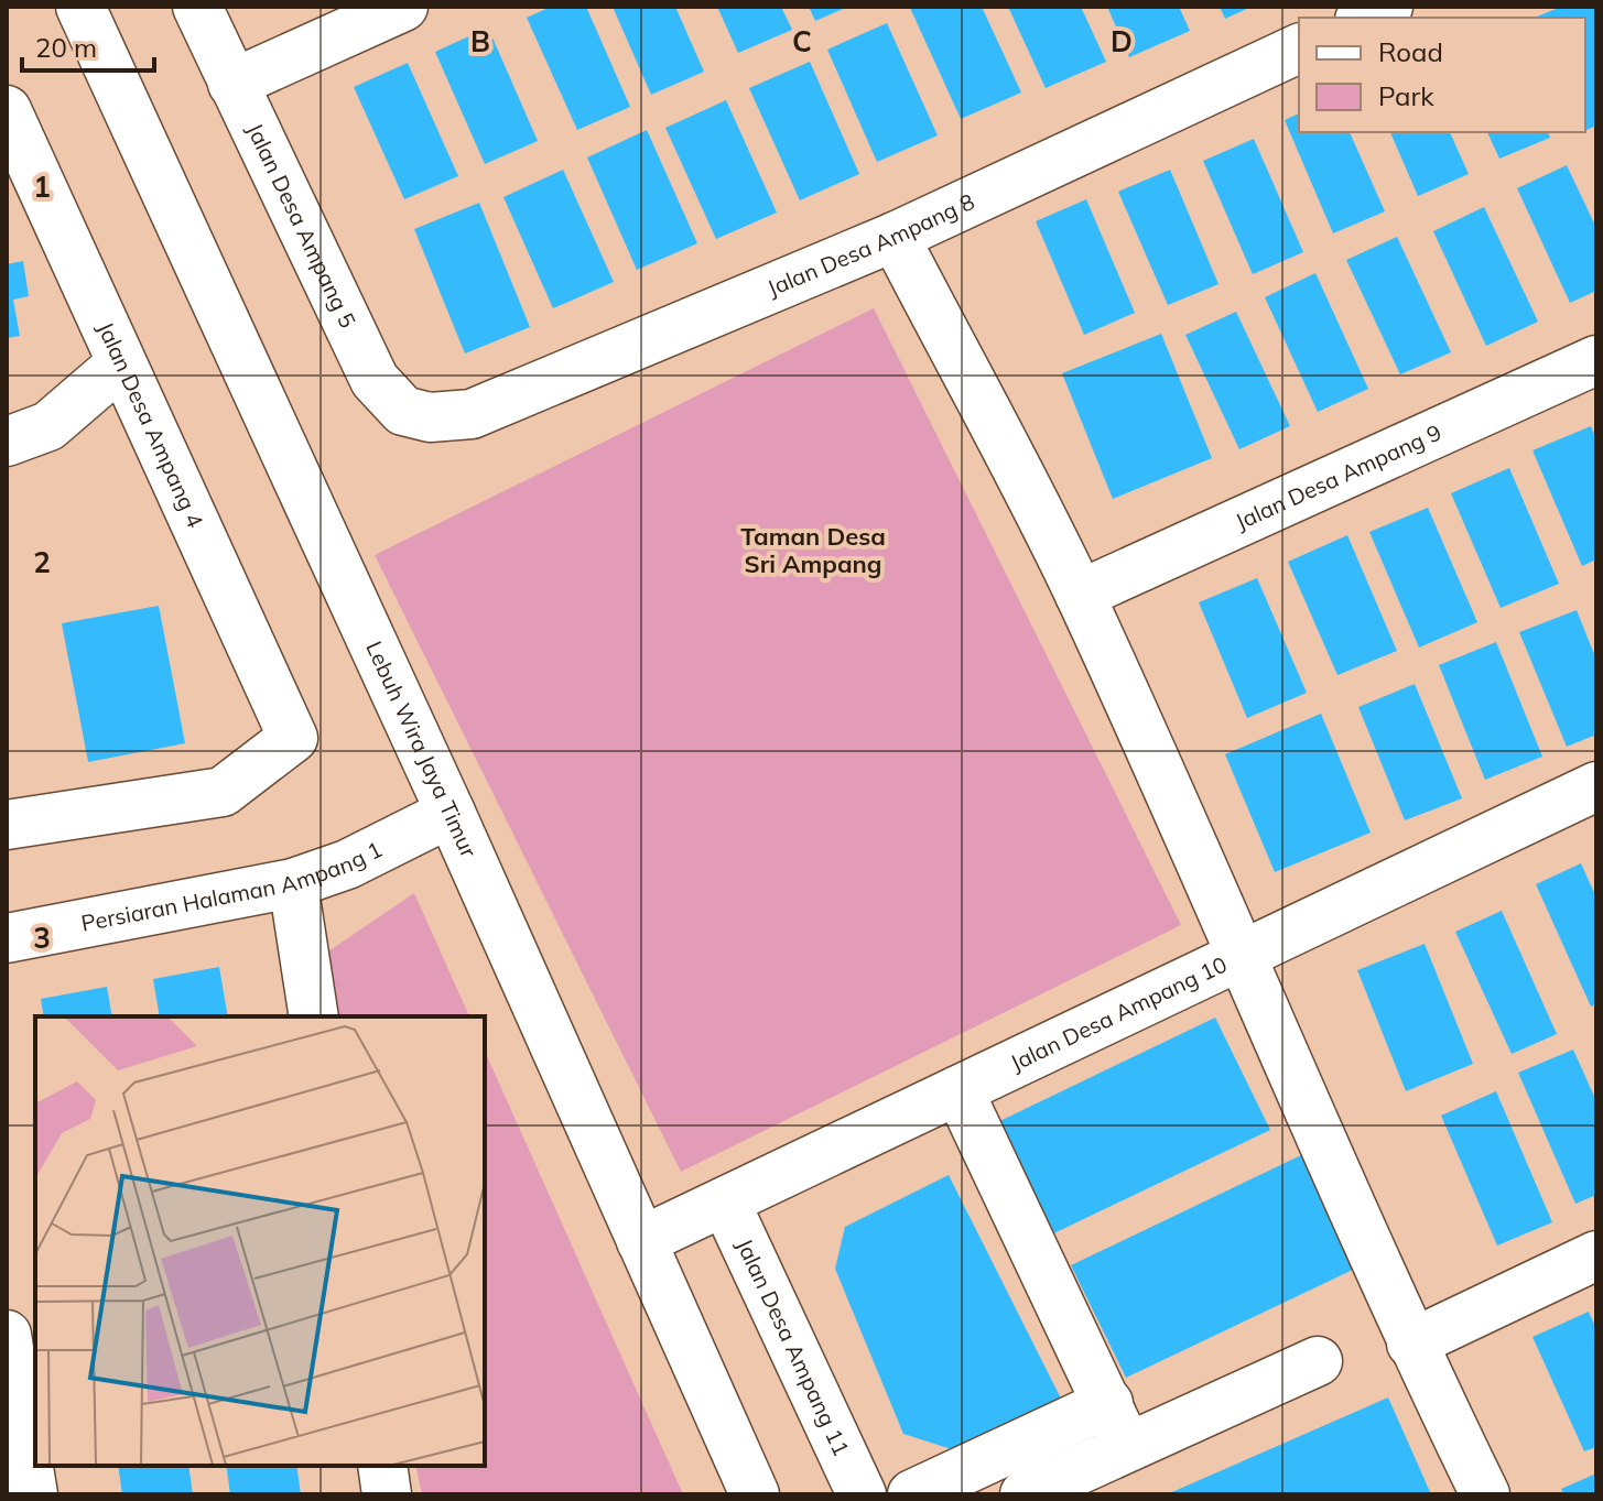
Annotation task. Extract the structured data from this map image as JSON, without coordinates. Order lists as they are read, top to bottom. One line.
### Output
{"streets":{"street":["Jalan Desa Ampang 5","Jalan Desa Ampang 8","Jalan Desa Ampang 4","Jalan Desa Ampang 9","Lebuh Wira Jaya Timur","Persiaran Halaman Ampang 1","Jalan Desa Ampang 10","Jalan Desa Ampang 11"]},"crossings":[["Jalan Desa Ampang 5","Jalan Desa Ampang 8"],["Lebuh Wira Jaya Timur","Persiaran Halaman Ampang 1"],["Lebuh Wira Jaya Timur","Jalan Desa Ampang 10"],["Jalan Desa Ampang 10","Jalan Desa Ampang 11"]],"districts":["Taman Desa Sri Ampang"],"legend":["Road","Park"],"scale_bar":"20 m","grid":{"columns":["B","C","D"],"rows":["1","2","3"]}}
